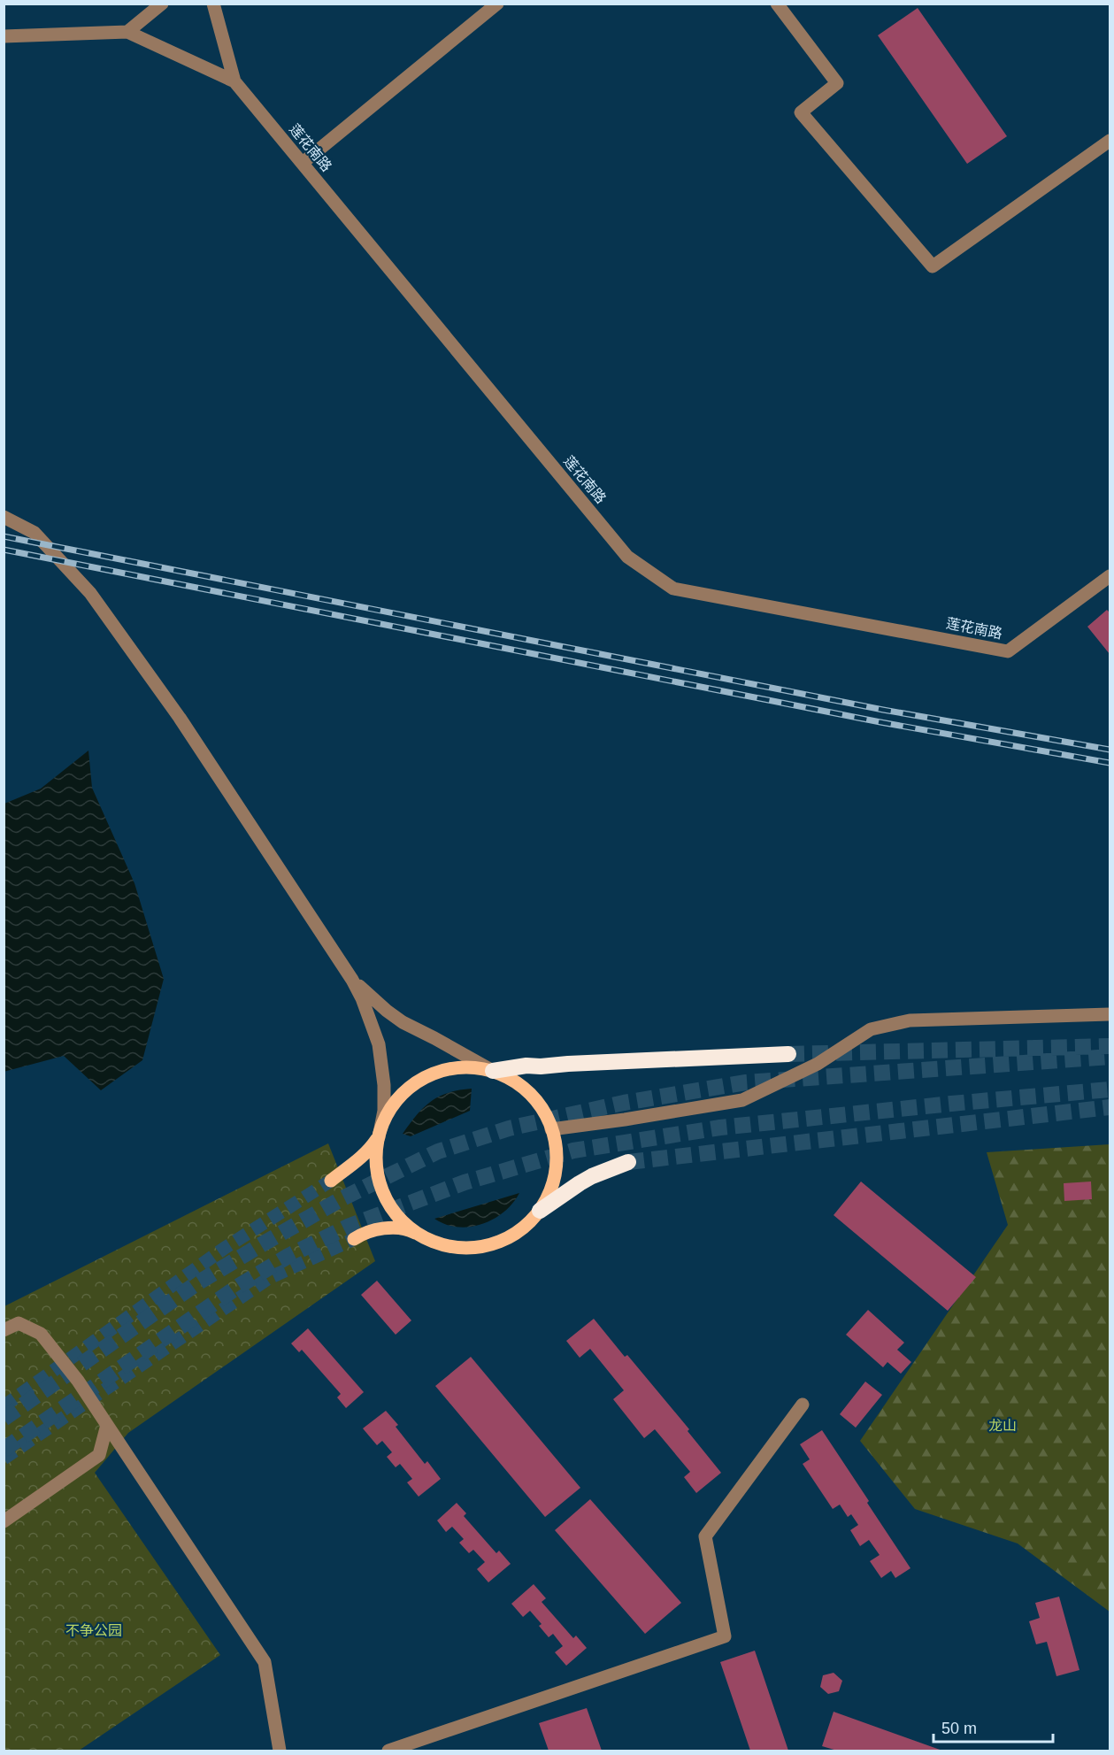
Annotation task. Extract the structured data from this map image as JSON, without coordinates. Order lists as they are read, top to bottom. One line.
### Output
{"streets":{"street":["莲花南路"]},"parks":["龙山","不争公园"],"scale_bar":"50 m"}
